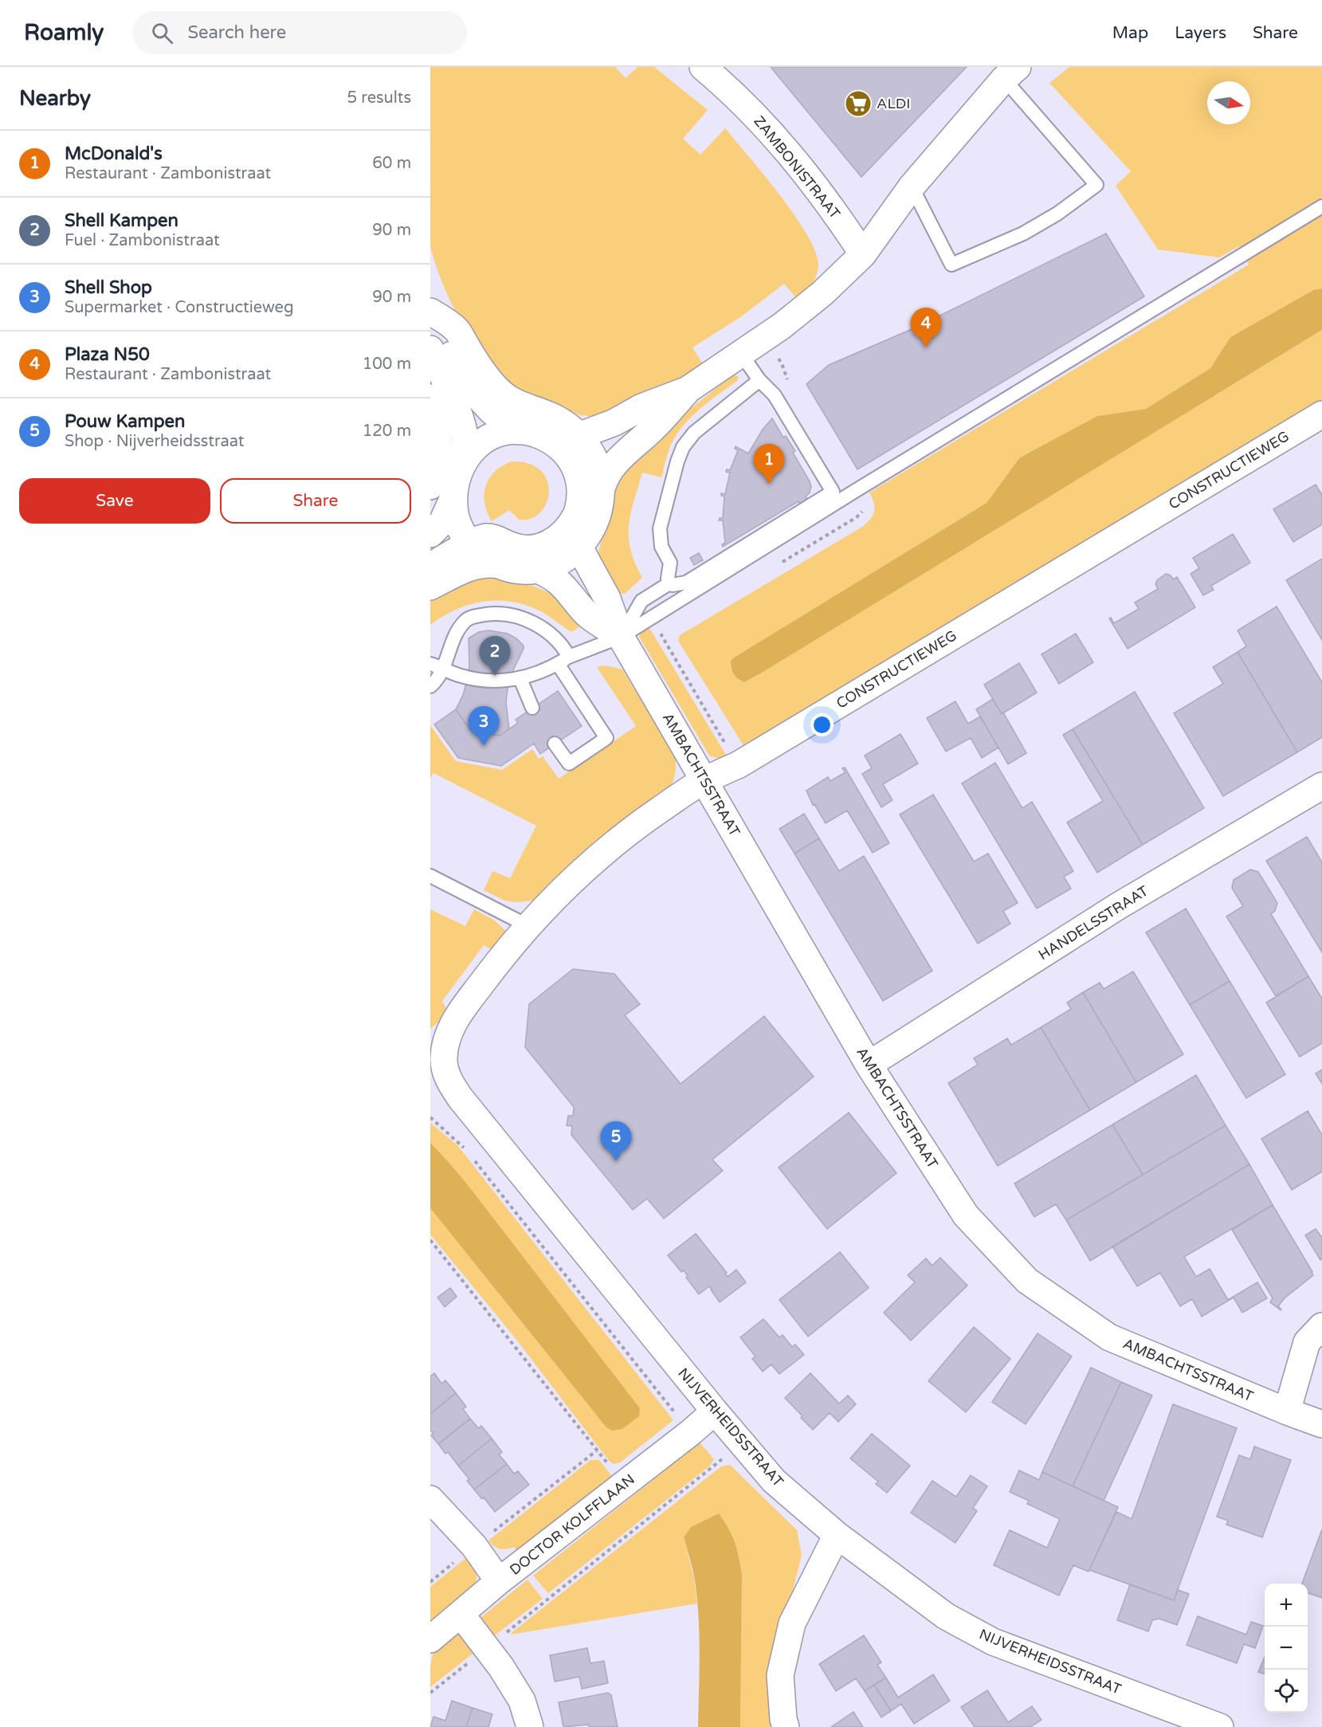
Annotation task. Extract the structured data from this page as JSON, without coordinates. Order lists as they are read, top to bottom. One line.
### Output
{"streets":{"street":["ZAMBONISTRAAT","CONSTRUCTIEWEG","AMBACHTSSTRAAT","HANDELSSTRAAT","NIJVERHEIDSSTRAAT","DOCTOR KOLFFLAAN"]},"crossings":[["CONSTRUCTIEWEG","AMBACHTSSTRAAT"],["CONSTRUCTIEWEG","NIJVERHEIDSSTRAAT"],["AMBACHTSSTRAAT","HANDELSSTRAAT"],["NIJVERHEIDSSTRAAT","DOCTOR KOLFFLAAN"]],"places":{"supermarket":["ALDI"]},"north":"right","page":{"header":"Roamly","search":"Search here","nav":["Map","Layers","Share"],"heading":["Nearby","5 results"],"list":[{"mark":"1","name":"McDonald's","note":"Restaurant · Zambonistraat","value":"60 m"},{"mark":"2","name":"Shell Kampen","note":"Fuel · Zambonistraat","value":"90 m"},{"mark":"3","name":"Shell Shop","note":"Supermarket · Constructieweg","value":"90 m"},{"mark":"4","name":"Plaza N50","note":"Restaurant · Zambonistraat","value":"100 m"},{"mark":"5","name":"Pouw Kampen","note":"Shop · Nijverheidsstraat","value":"120 m"}],"pins":["4","1","2","3","5"],"buttons":["Save","Share"],"map_buttons":["+","−"]}}
